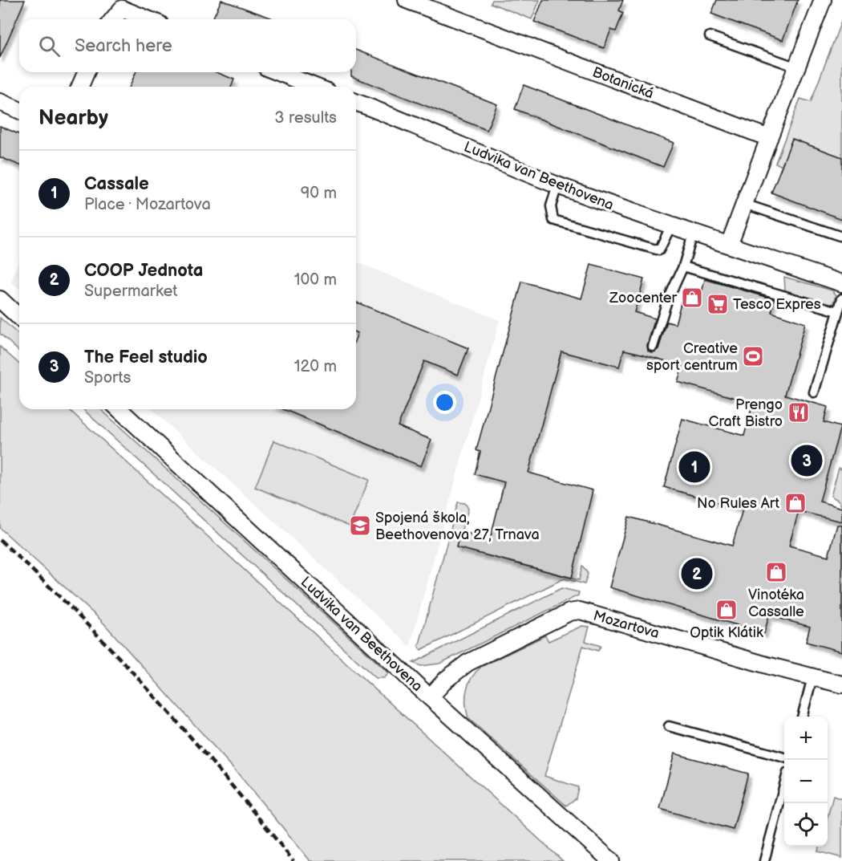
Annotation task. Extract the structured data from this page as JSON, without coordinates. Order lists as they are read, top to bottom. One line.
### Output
{"streets":{"street":["Botanická","Ludvika van Beethovena","Mozartova"]},"crossings":[["Ludvika van Beethovena","Mozartova"]],"places":{"shop":["Zoocenter","No Rules Art","Vinotéka Cassalle","Optik Klátik"],"supermarket":["Tesco Expres"],"sports":["Creative sport centrum"],"restaurant":["Prengo Craft Bistro"],"school or university":["Spojená škola, Beethovenova 27, Trnava"]},"page":{"search":"Search here","heading":["Nearby","3 results"],"list":[{"mark":"1","name":"Cassale","note":"Place · Mozartova","value":"90 m"},{"mark":"2","name":"COOP Jednota","note":"Supermarket","value":"100 m"},{"mark":"3","name":"The Feel studio","note":"Sports","value":"120 m"}],"pins":["3","1","2"],"map_buttons":["+","−"]}}
